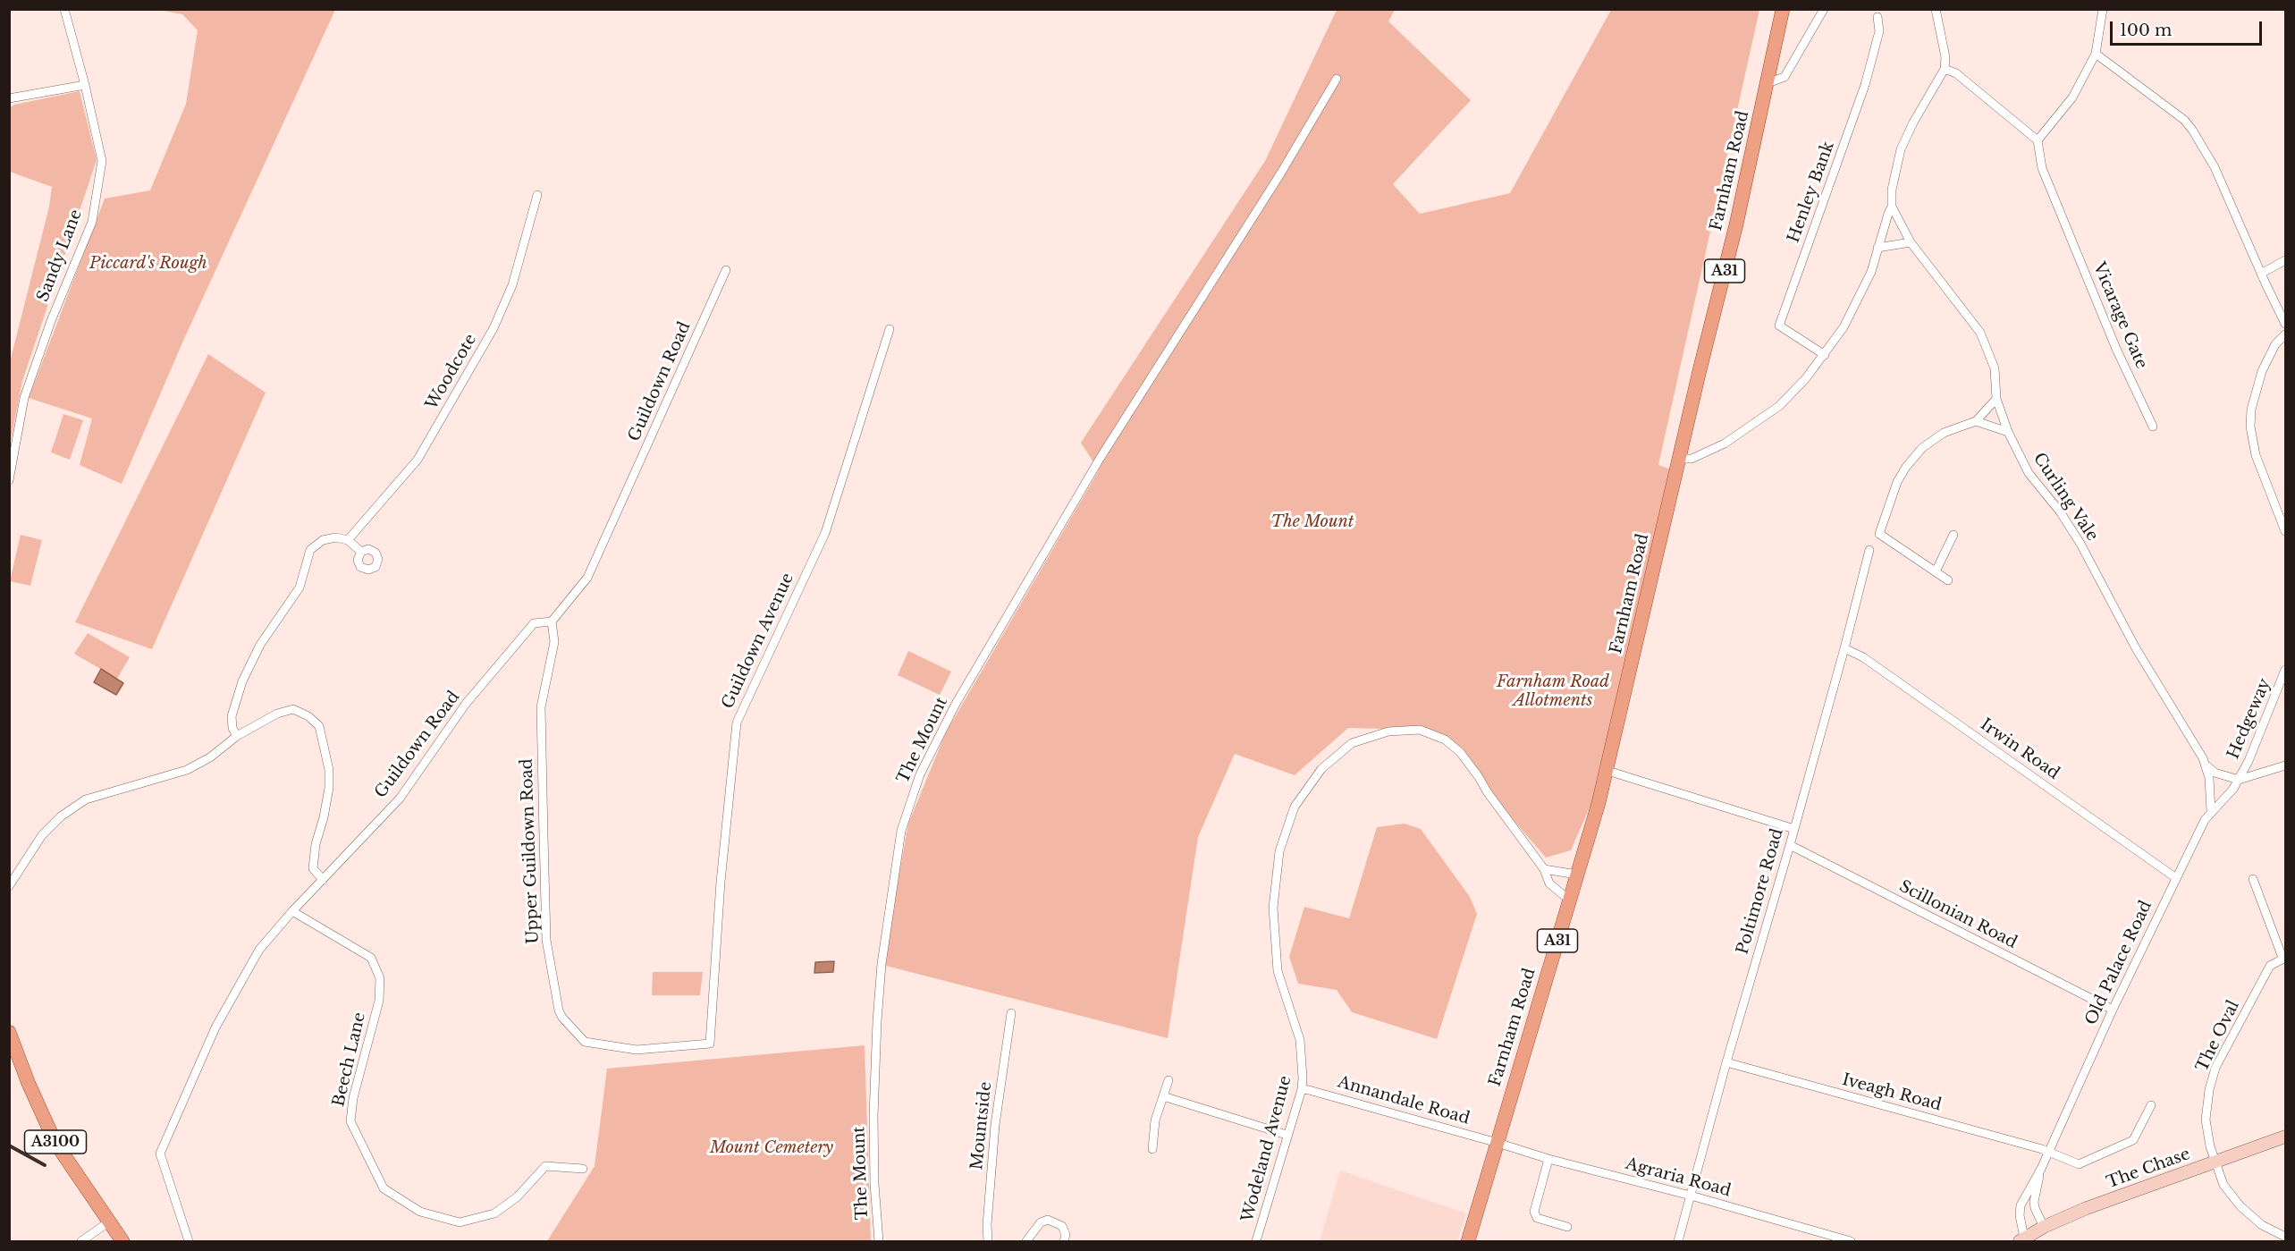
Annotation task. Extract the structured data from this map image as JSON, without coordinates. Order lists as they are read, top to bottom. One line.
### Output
{"streets":{"main road":["Farnham Road","A31","A3100"],"street":["Henley Bank","Sandy Lane","Vicarage Gate","Woodcote","Guildown Road","Curling Vale","Guildown Avenue","Hedgeway","The Mount","Irwin Road","Upper Guildown Road","Poltimore Road","Scillonian Road","Old Palace Road","The Oval","Beech Lane","Iveagh Road","Annandale Road","Mountside","Wodeland Avenue","The Chase","Agraria Road"]},"crossings":[["Farnham Road","Annandale Road"],["Farnham Road","Wodeland Avenue"],["Farnham Road","Agraria Road"],["Guildown Road","Upper Guildown Road"],["Guildown Road","Beech Lane"],["Curling Vale","Old Palace Road"],["Guildown Avenue","Upper Guildown Road"],["Hedgeway","Old Palace Road"],["Irwin Road","Poltimore Road"],["Irwin Road","Old Palace Road"],["Poltimore Road","Scillonian Road"],["Poltimore Road","Iveagh Road"],["Poltimore Road","Agraria Road"],["Scillonian Road","Old Palace Road"],["Old Palace Road","Iveagh Road"],["Old Palace Road","The Chase"],["The Oval","The Chase"],["Annandale Road","Wodeland Avenue"],["Annandale Road","Agraria Road"]],"parks":["Piccard's Rough","The Mount","Farnham Road Allotments","Mount Cemetery"],"scale_bar":"100 m"}
